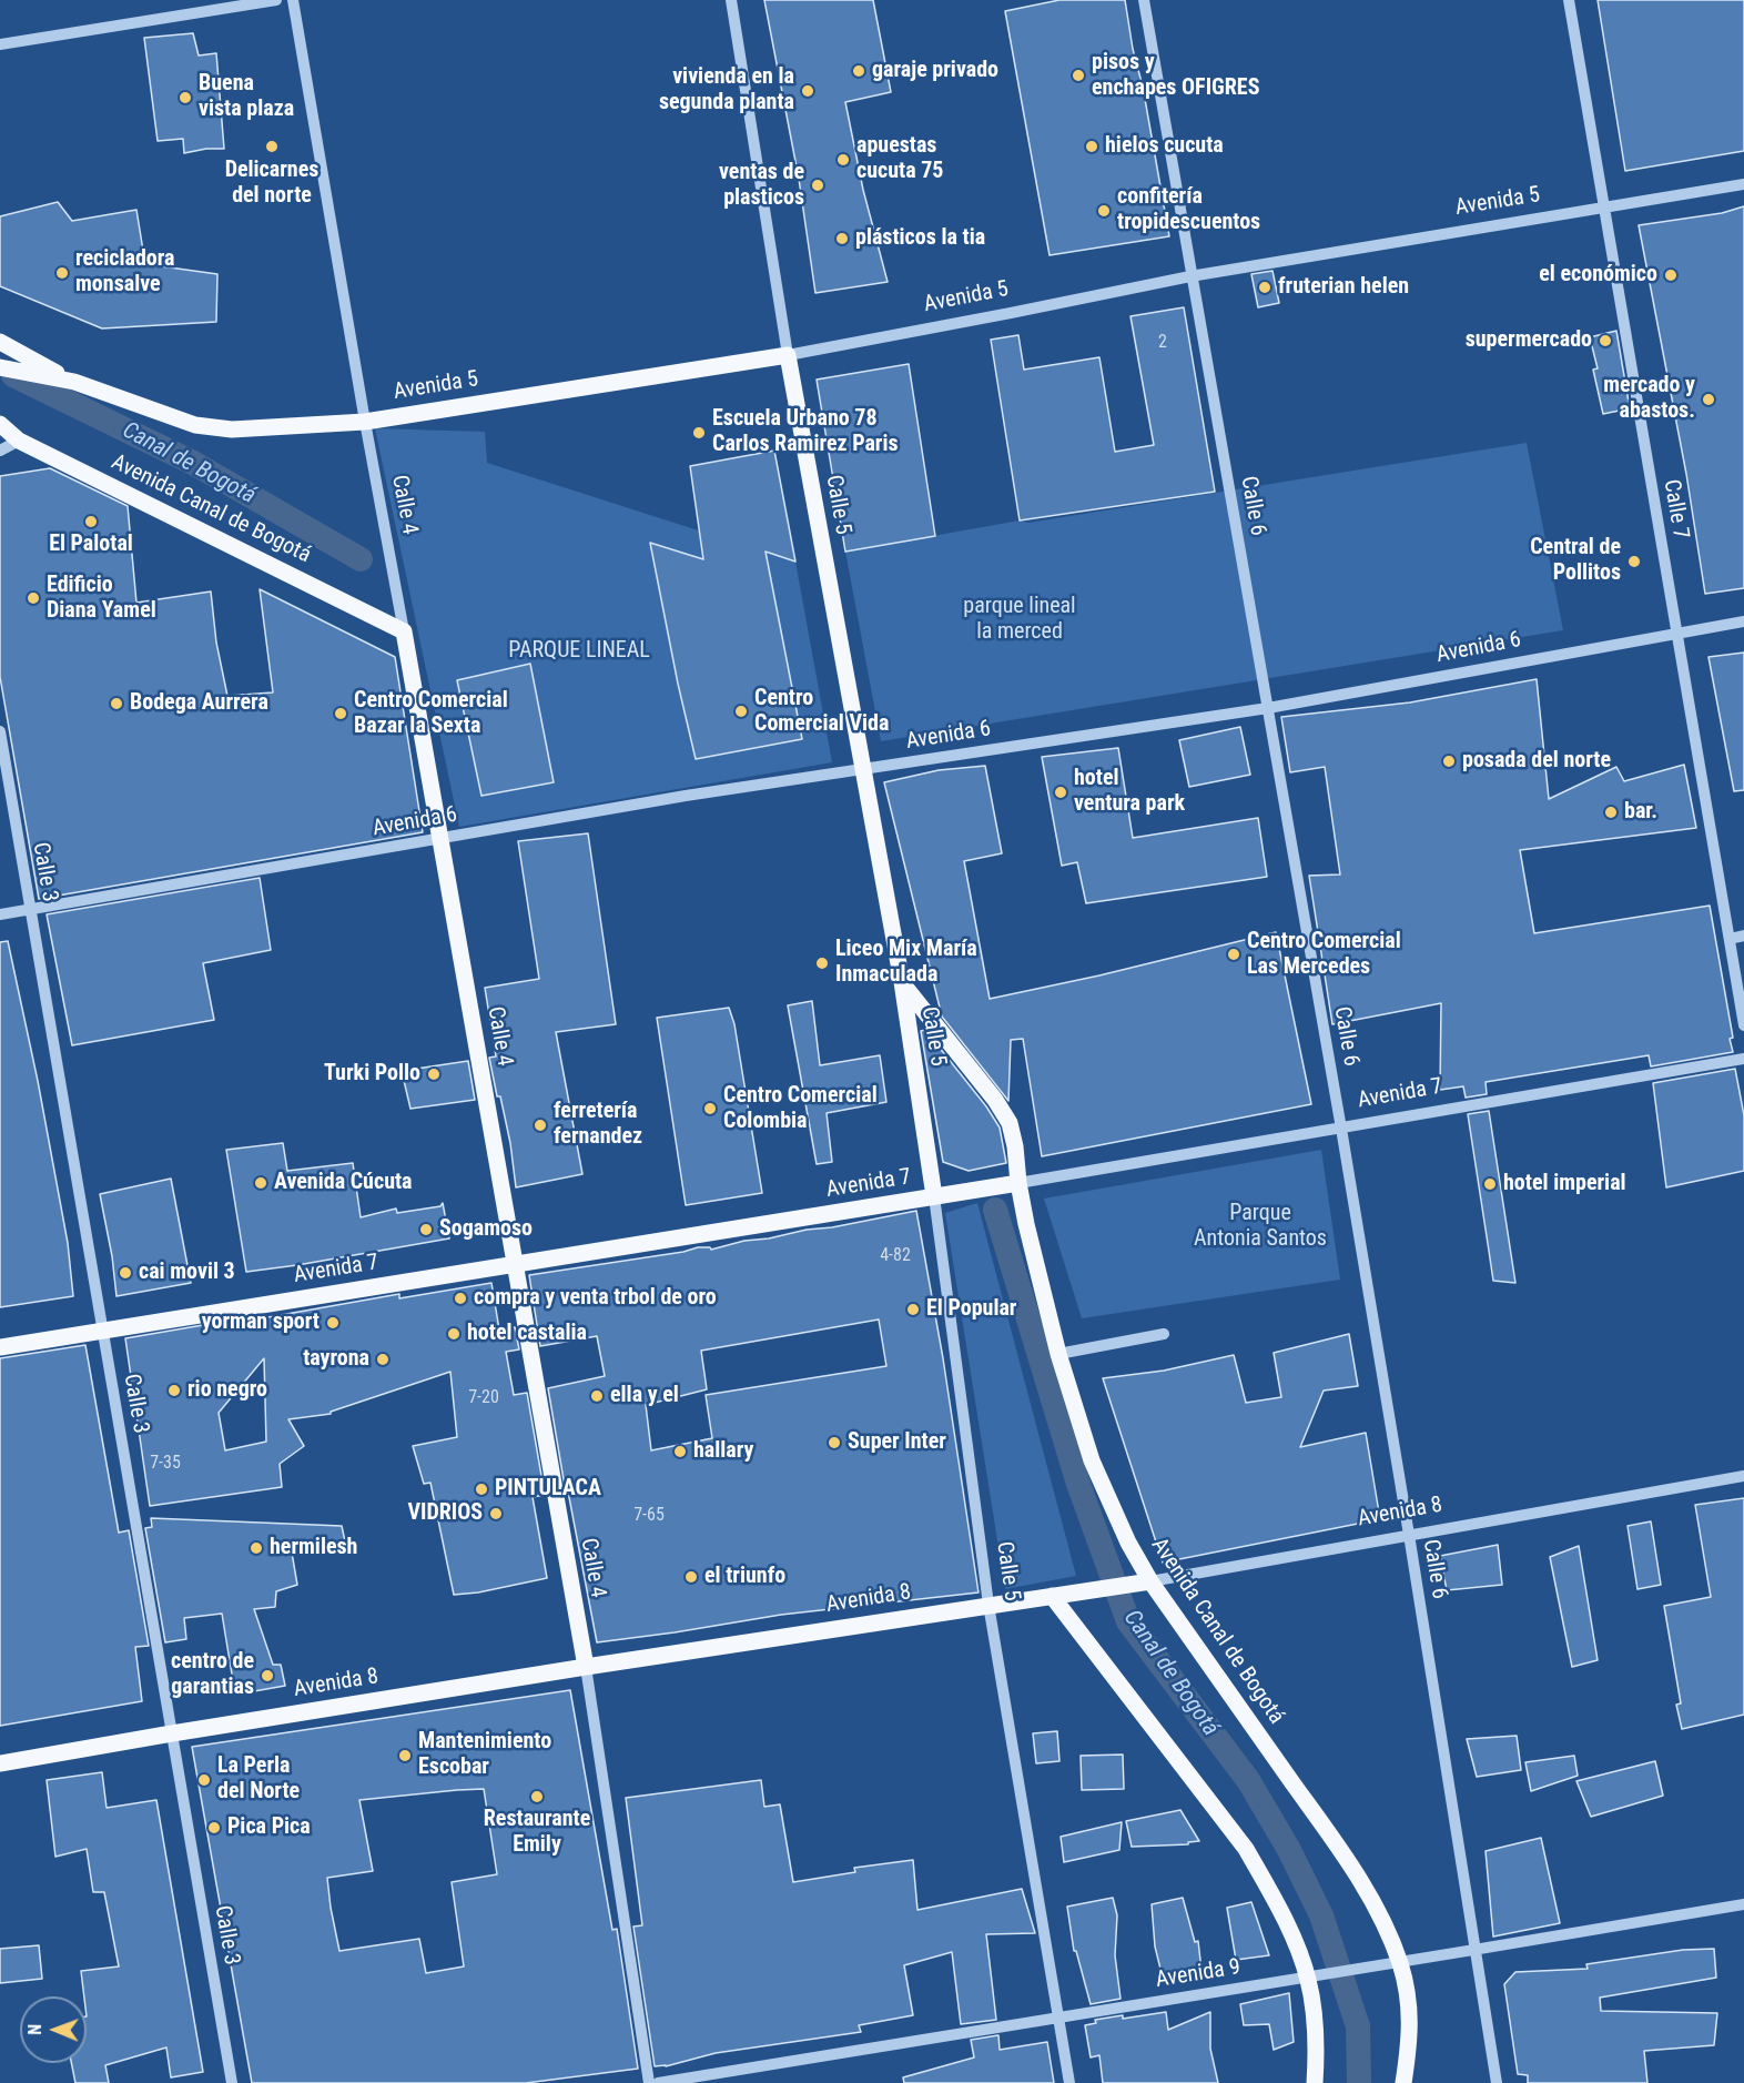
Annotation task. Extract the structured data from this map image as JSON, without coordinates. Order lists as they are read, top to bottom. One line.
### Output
{"streets":{"main road":["Avenida 5","Calle 4","Calle 5","Avenida Canal de Bogotá","Avenida 7","Avenida 8"],"street":["Calle 6","Calle 7","Avenida 6","Calle 3","Avenida 9"]},"crossings":[["Avenida 5","Calle 4"],["Avenida 5","Calle 5"],["Avenida 5","Calle 6"],["Avenida 5","Calle 7"],["Calle 4","Avenida Canal de Bogotá"],["Calle 4","Avenida 6"],["Calle 4","Avenida 7"],["Calle 4","Avenida 8"],["Calle 5","Avenida Canal de Bogotá"],["Calle 5","Avenida 6"],["Calle 5","Avenida 7"],["Calle 5","Avenida 8"],["Calle 5","Avenida 9"],["Calle 6","Avenida 6"],["Calle 6","Avenida 7"],["Calle 6","Avenida 8"],["Calle 6","Avenida 9"],["Avenida Canal de Bogotá","Avenida 7"],["Avenida Canal de Bogotá","Avenida 8"],["Avenida Canal de Bogotá","Avenida 9"],["Calle 7","Avenida 6"],["Avenida 6","Calle 3"],["Calle 3","Avenida 7"],["Calle 3","Avenida 8"]],"water":["Canal de Bogotá"],"parks":["parque lineal la merced","PARQUE LINEAL","Parque Antonia Santos"],"places":["garaje privado","pisos y enchapes OFIGRES","vivienda en la segunda planta","Buena vista plaza","Delicarnes del norte","hielos cucuta","apuestas cucuta 75","ventas de plasticos","confitería tropidescuentos","plásticos la tia","recicladora monsalve","el económico","fruterian helen","supermercado","mercado y abastos.","Escuela Urbano 78 Carlos Ramirez Paris","El Palotal","Central de Pollitos","Edificio Diana Yamel","Bodega Aurrera","Centro Comercial Vida","Centro Comercial Bazar la Sexta","posada del norte","hotel ventura park","bar.","Centro Comercial Las Mercedes","Liceo Mix María Inmaculada","Turki Pollo","Centro Comercial Colombia","ferretería fernandez","Avenida Cúcuta","hotel imperial","Sogamoso","cai movil 3","compra y venta trbol de oro","El Popular","yorman sport","hotel castalia","tayrona","rio negro","ella y el","Super Inter","hallary","PINTULACA","VIDRIOS","hermilesh","el triunfo","centro de garantias","Mantenimiento Escobar","La Perla del Norte","Restaurante Emily","Pica Pica"],"house_numbers":["2","4-82","7-20","7-35","7-65"],"north":"left"}
